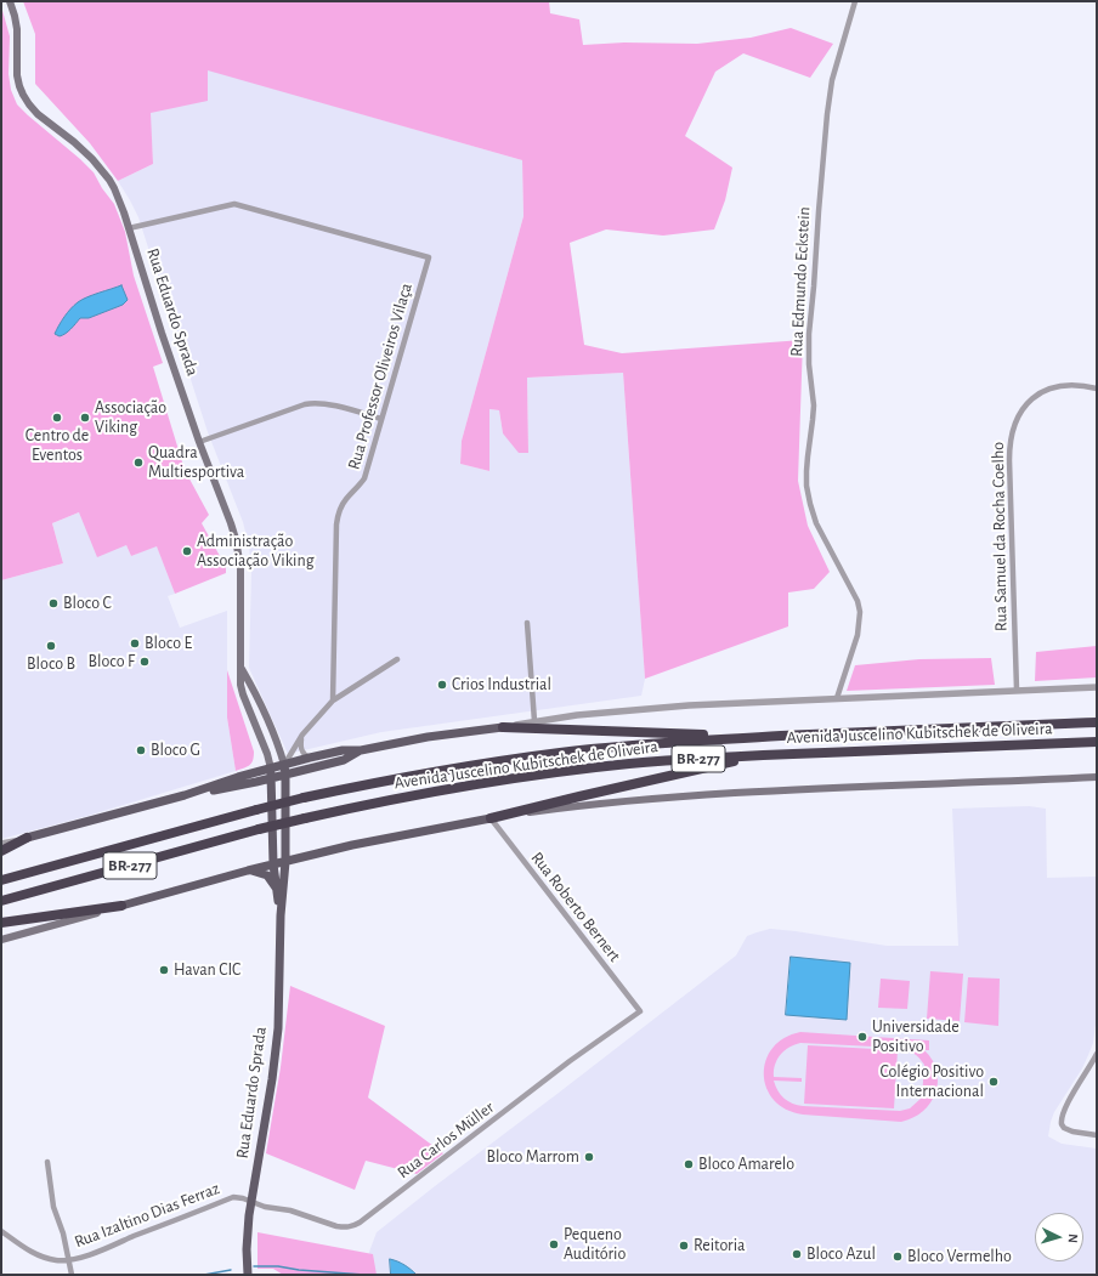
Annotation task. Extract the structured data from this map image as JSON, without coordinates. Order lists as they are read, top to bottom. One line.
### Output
{"streets":{"highway":["Avenida Juscelino Kubitschek de Oliveira","BR-277"],"main road":["Rua Eduardo Sprada"],"street":["Rua Edmundo Eckstein","Rua Professor Oliveiros Vilaça","Rua Samuel da Rocha Coelho","Rua Roberto Bernert","Rua Carlos Müller","Rua Izaltino Dias Ferraz"]},"crossings":[["Rua Eduardo Sprada","Rua Professor Oliveiros Vilaça"],["Rua Eduardo Sprada","Rua Carlos Müller"],["Rua Eduardo Sprada","Rua Izaltino Dias Ferraz"],["Rua Roberto Bernert","Rua Carlos Müller"],["Rua Carlos Müller","Rua Izaltino Dias Ferraz"]],"places":["Centro de Eventos","Associação Viking","Quadra Multiesportiva","Administração Associação Viking","Bloco C","Bloco E","Bloco B","Bloco F","Crios Industrial","Bloco G","Havan CIC","Universidade Positivo","Colégio Positivo Internacional","Bloco Marrom","Bloco Amarelo","Pequeno Auditório","Reitoria","Bloco Azul","Bloco Vermelho"],"north":"right"}
